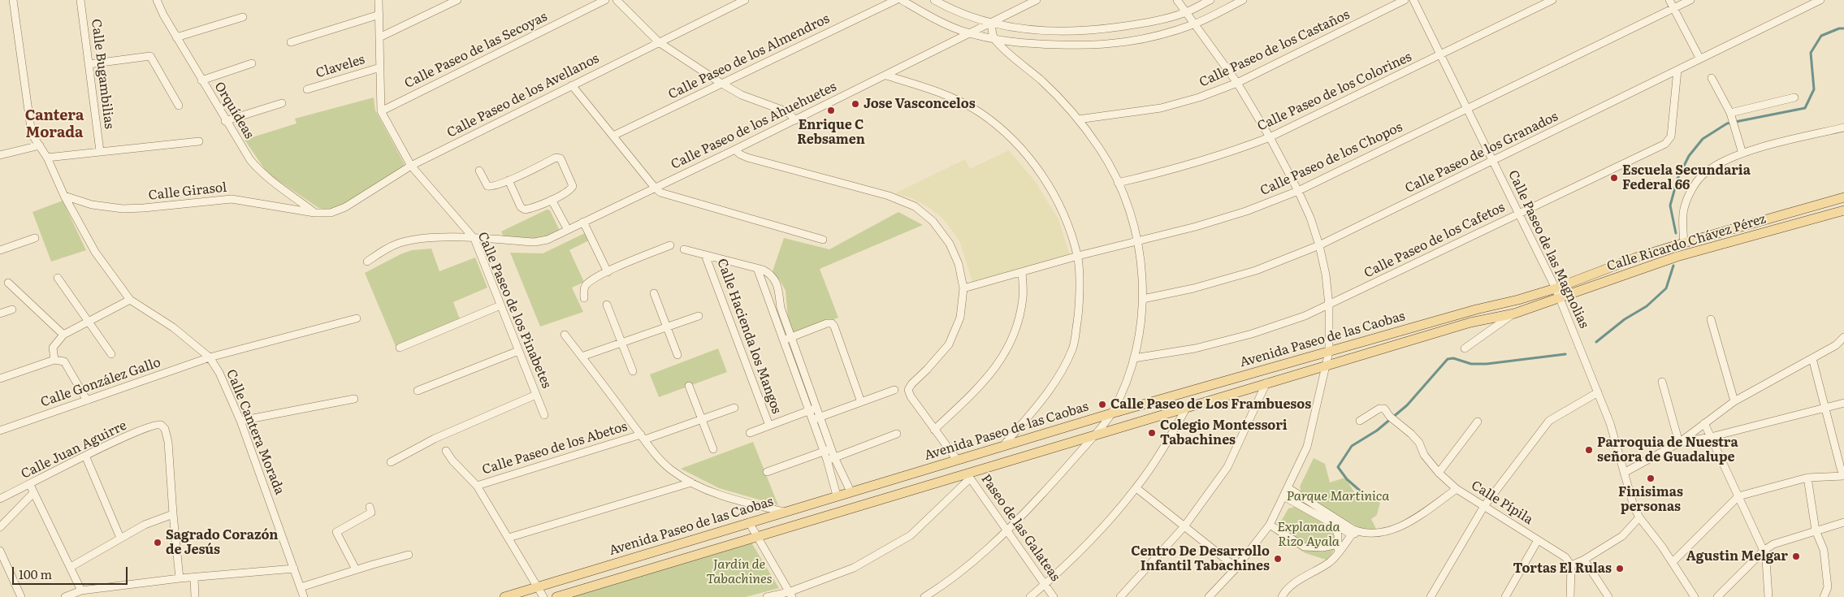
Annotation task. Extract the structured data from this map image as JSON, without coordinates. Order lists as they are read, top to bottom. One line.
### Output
{"streets":{"main road":["Calle Ricardo Chávez Pérez","Avenida Paseo de las Caobas"],"street":["Calle Paseo de los Castaños","Calle Paseo de las Secoyas","Calle Paseo de los Almendros","Claveles","Calle Bugambilias","Calle Paseo de los Colorines","Calle Paseo de los Avellanos","Orquídeas","Calle Paseo de los Ahuehuetes","Calle Paseo de los Granados","Calle Paseo de los Chopos","Calle Girasol","Calle Paseo de los Cafetos","Calle Paseo de las Magnolias","Calle Paseo de los Pinabetes","Calle Hacienda los Mangos","Calle González Gallo","Calle Cantera Morada","Calle Paseo de los Abetos","Calle Juan Aguirre","Calle Pípila","Paseo de las Galateas"]},"crossings":[["Calle Paseo de las Secoyas","Calle Paseo de los Pinabetes"],["Claveles","Calle Paseo de los Pinabetes"],["Calle Paseo de los Colorines","Calle Paseo de las Magnolias"],["Calle Paseo de los Avellanos","Orquídeas"],["Calle Paseo de los Avellanos","Calle Girasol"],["Calle Paseo de los Avellanos","Calle Paseo de los Pinabetes"],["Orquídeas","Calle Girasol"],["Calle Paseo de los Ahuehuetes","Calle Paseo de los Pinabetes"],["Calle Paseo de los Granados","Calle Paseo de los Cafetos"],["Calle Paseo de los Granados","Calle Paseo de las Magnolias"],["Calle Paseo de los Chopos","Calle Paseo de las Magnolias"],["Calle Girasol","Calle Cantera Morada"],["Calle Paseo de los Cafetos","Calle Paseo de las Magnolias"],["Calle Ricardo Chávez Pérez","Calle Paseo de las Magnolias"],["Calle Ricardo Chávez Pérez","Avenida Paseo de las Caobas"],["Avenida Paseo de las Caobas","Paseo de las Galateas"],["Calle González Gallo","Calle Cantera Morada"]],"districts":["Cantera Morada"],"parks":["Parque Martinica","Explanada Rizo Ayala","Jardín de Tabachines"],"places":["Jose Vasconcelos","Enrique C Rebsamen","Escuela Secundaria Federal 66","Calle Paseo de Los Frambuesos","Colegio Montessori Tabachines","Parroquia de Nuestra señora de Guadalupe","Finisimas personas","Sagrado Corazón de Jesús","Agustin Melgar","Centro De Desarrollo Infantil Tabachines","Tortas El Rulas"],"scale_bar":"100 m"}
